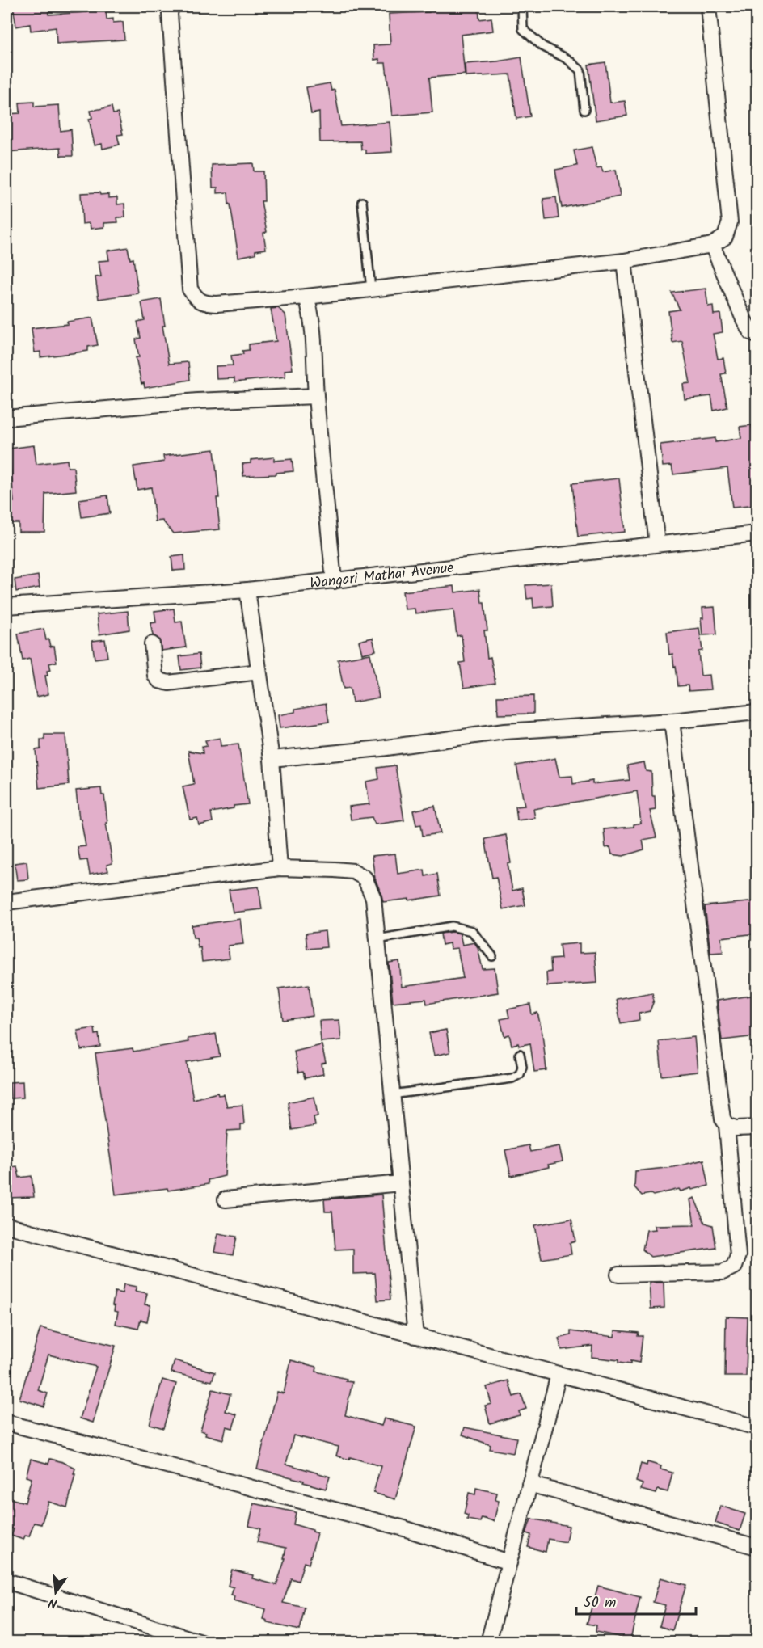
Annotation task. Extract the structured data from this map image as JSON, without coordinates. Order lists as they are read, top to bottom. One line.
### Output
{"streets":{"street":["Wangari Mathai Avenue"]},"scale_bar":"50 m","north":"bottom"}
